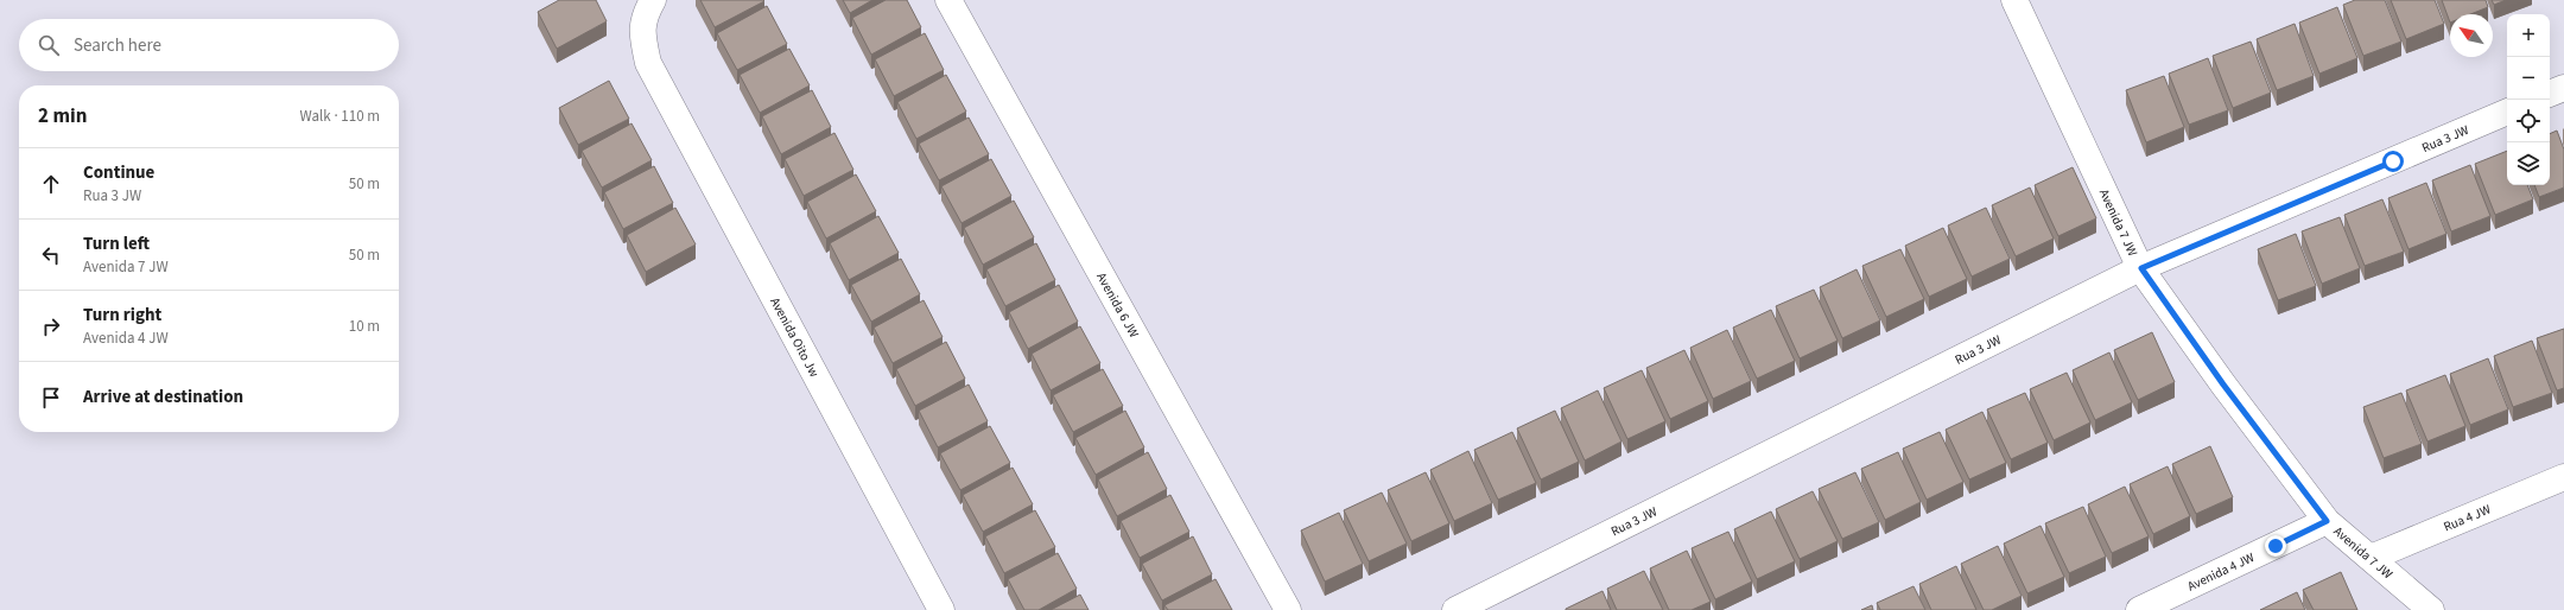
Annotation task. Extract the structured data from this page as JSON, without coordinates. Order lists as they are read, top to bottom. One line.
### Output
{"streets":{"street":["Rua 3 JW","Avenida 7 JW","Avenida 6 JW","Avenida Oito Jw","Rua 4 JW","Avenida 4 JW"]},"crossings":[["Rua 3 JW","Avenida 7 JW"],["Avenida 7 JW","Rua 4 JW"],["Avenida 7 JW","Avenida 4 JW"]],"north":"top left","page":{"map_buttons":["+","−"],"search":"Search here","heading":["2 min","Walk · 110 m"],"list":[["Continue","Rua 3 JW","50 m"],["Turn left","Avenida 7 JW","50 m"],["Turn right","Avenida 4 JW","10 m"],"Arrive at destination"]}}
